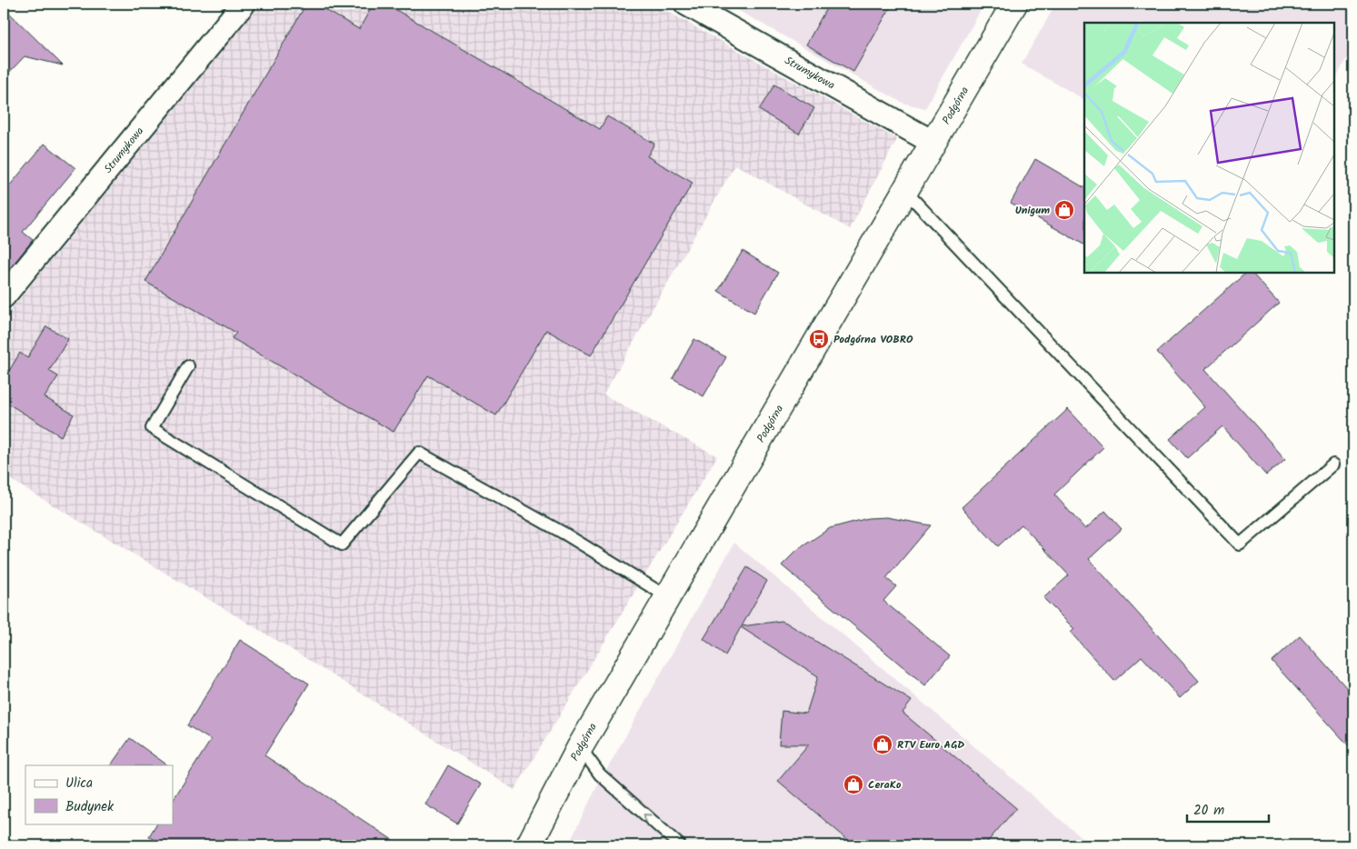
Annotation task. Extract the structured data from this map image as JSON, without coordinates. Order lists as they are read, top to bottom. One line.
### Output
{"streets":{"main road":["Podgórna"],"street":["Strumykowa"]},"crossings":[["Strumykowa","Podgórna"]],"places":{"shop":["Unigum","RTV Euro AGD","CeraKo"],"bus stop":["Podgórna VOBRO"]},"legend":["Ulica","Budynek"],"scale_bar":"20 m"}
